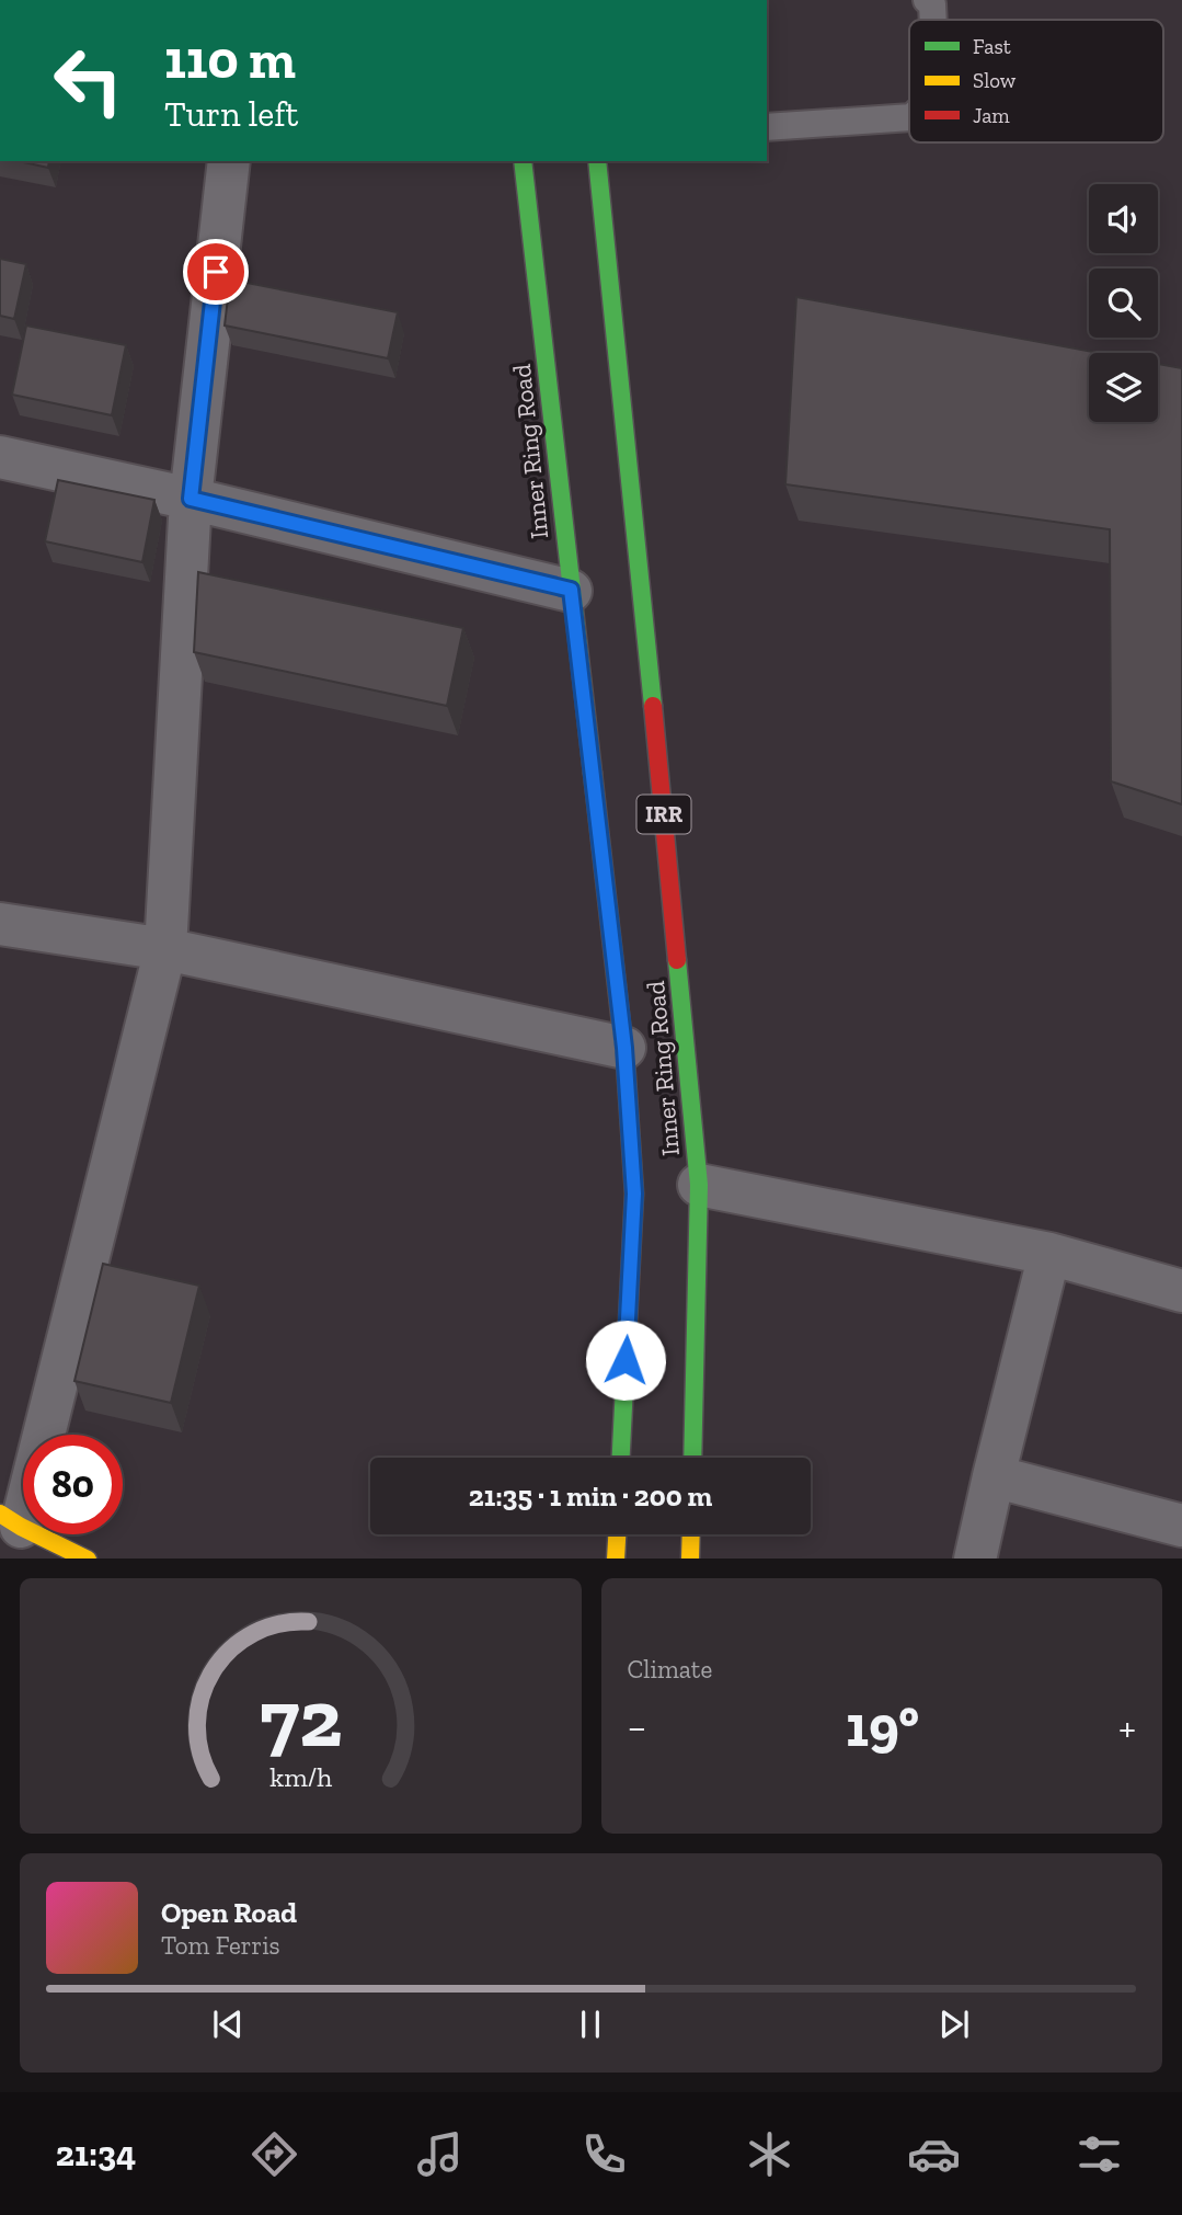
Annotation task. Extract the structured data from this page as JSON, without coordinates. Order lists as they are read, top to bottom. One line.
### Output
{"streets":{"main road":["Inner Ring Road","IRR"]},"legend":["Fast","Slow","Jam"],"page":{"turn":["110 m","Turn left"],"limit":"80","trip":"21:35 · 1 min · 200 m","tile":"Climate","heat":["−","19°","+"],"song":["Open Road","Tom Ferris"],"tabs":"21:34","gauge":["72","km/h"]}}
